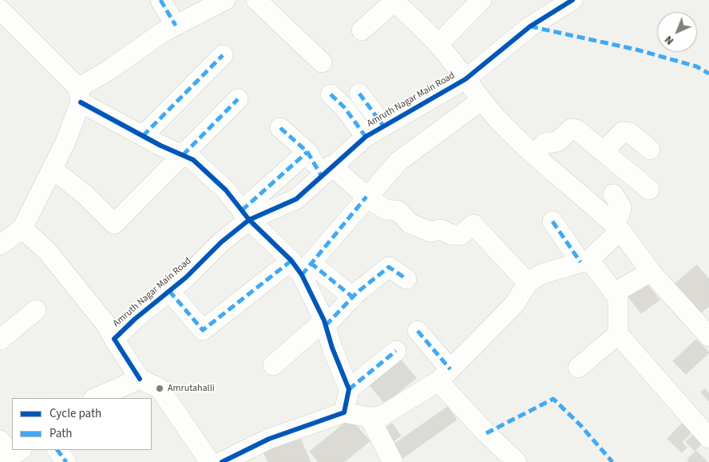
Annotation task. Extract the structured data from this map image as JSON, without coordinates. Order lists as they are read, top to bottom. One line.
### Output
{"streets":{"street":["Amruth Nagar Main Road"]},"places":["Amrutahalli"],"legend":["Cycle path","Path"],"north":"bottom left"}
